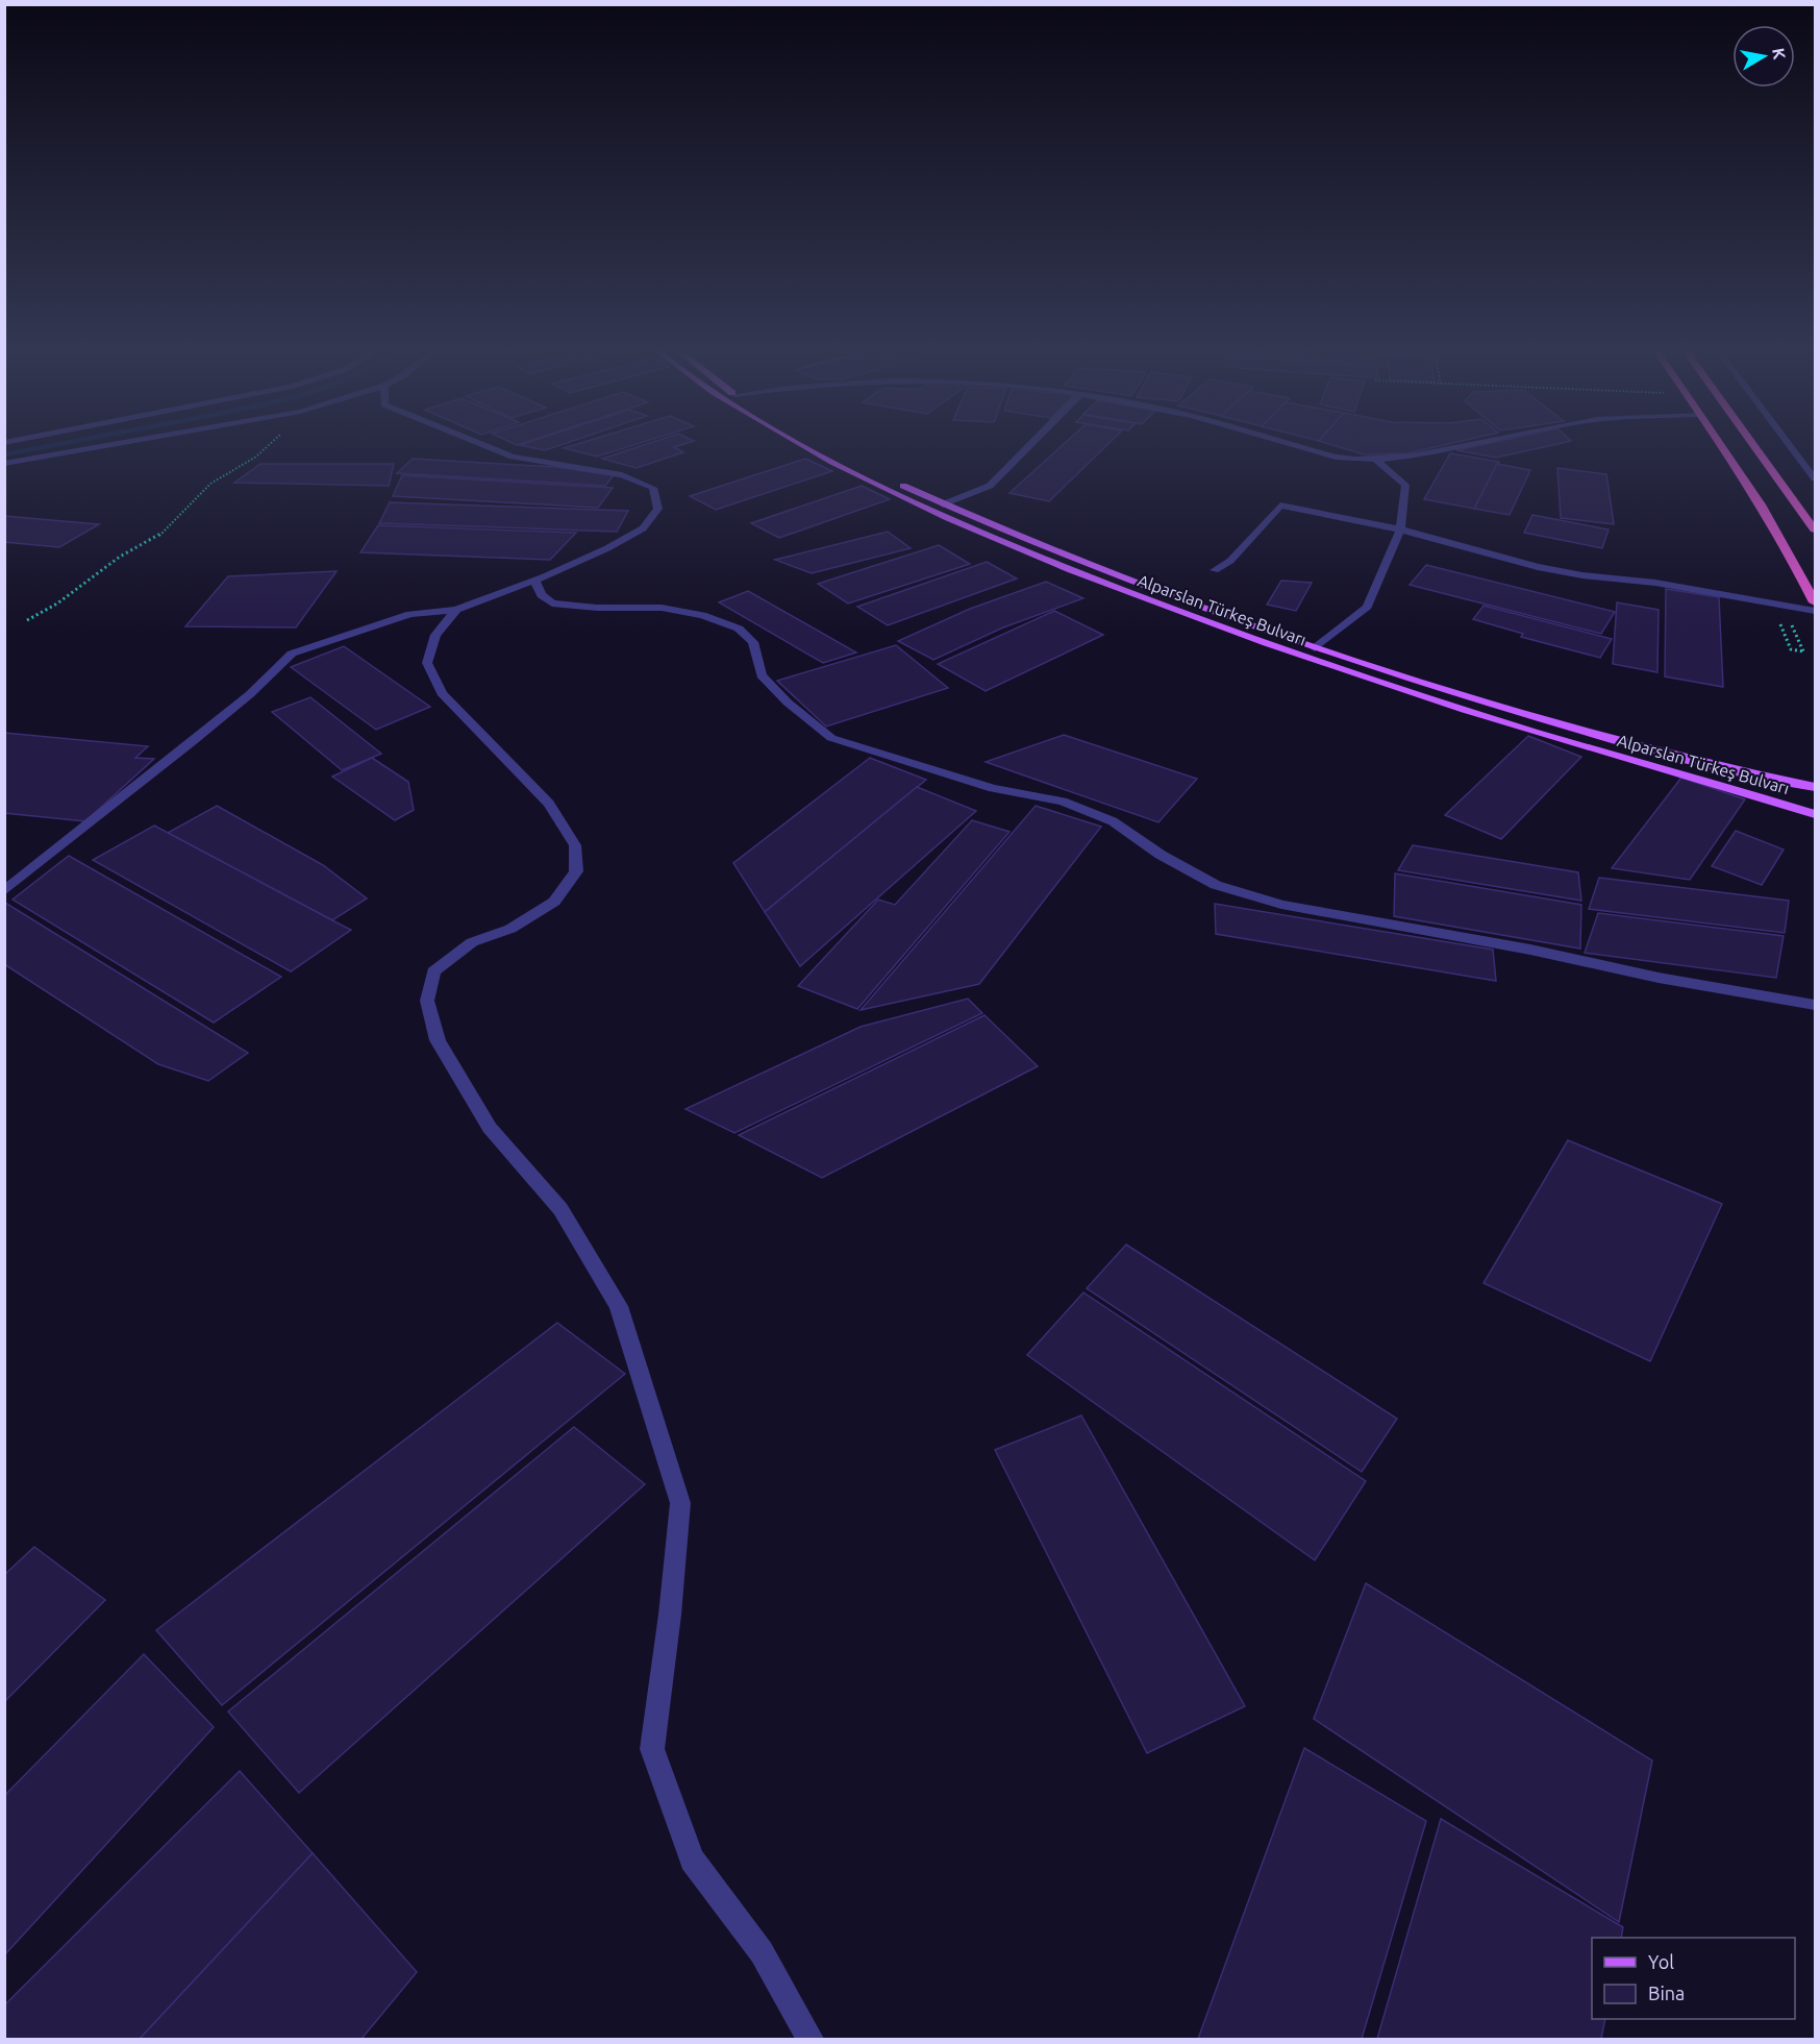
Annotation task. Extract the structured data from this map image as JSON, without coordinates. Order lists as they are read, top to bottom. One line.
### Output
{"streets":{"main road":["Alparslan Türkeş Bulvarı"]},"legend":["Yol","Bina"],"north":"right"}
